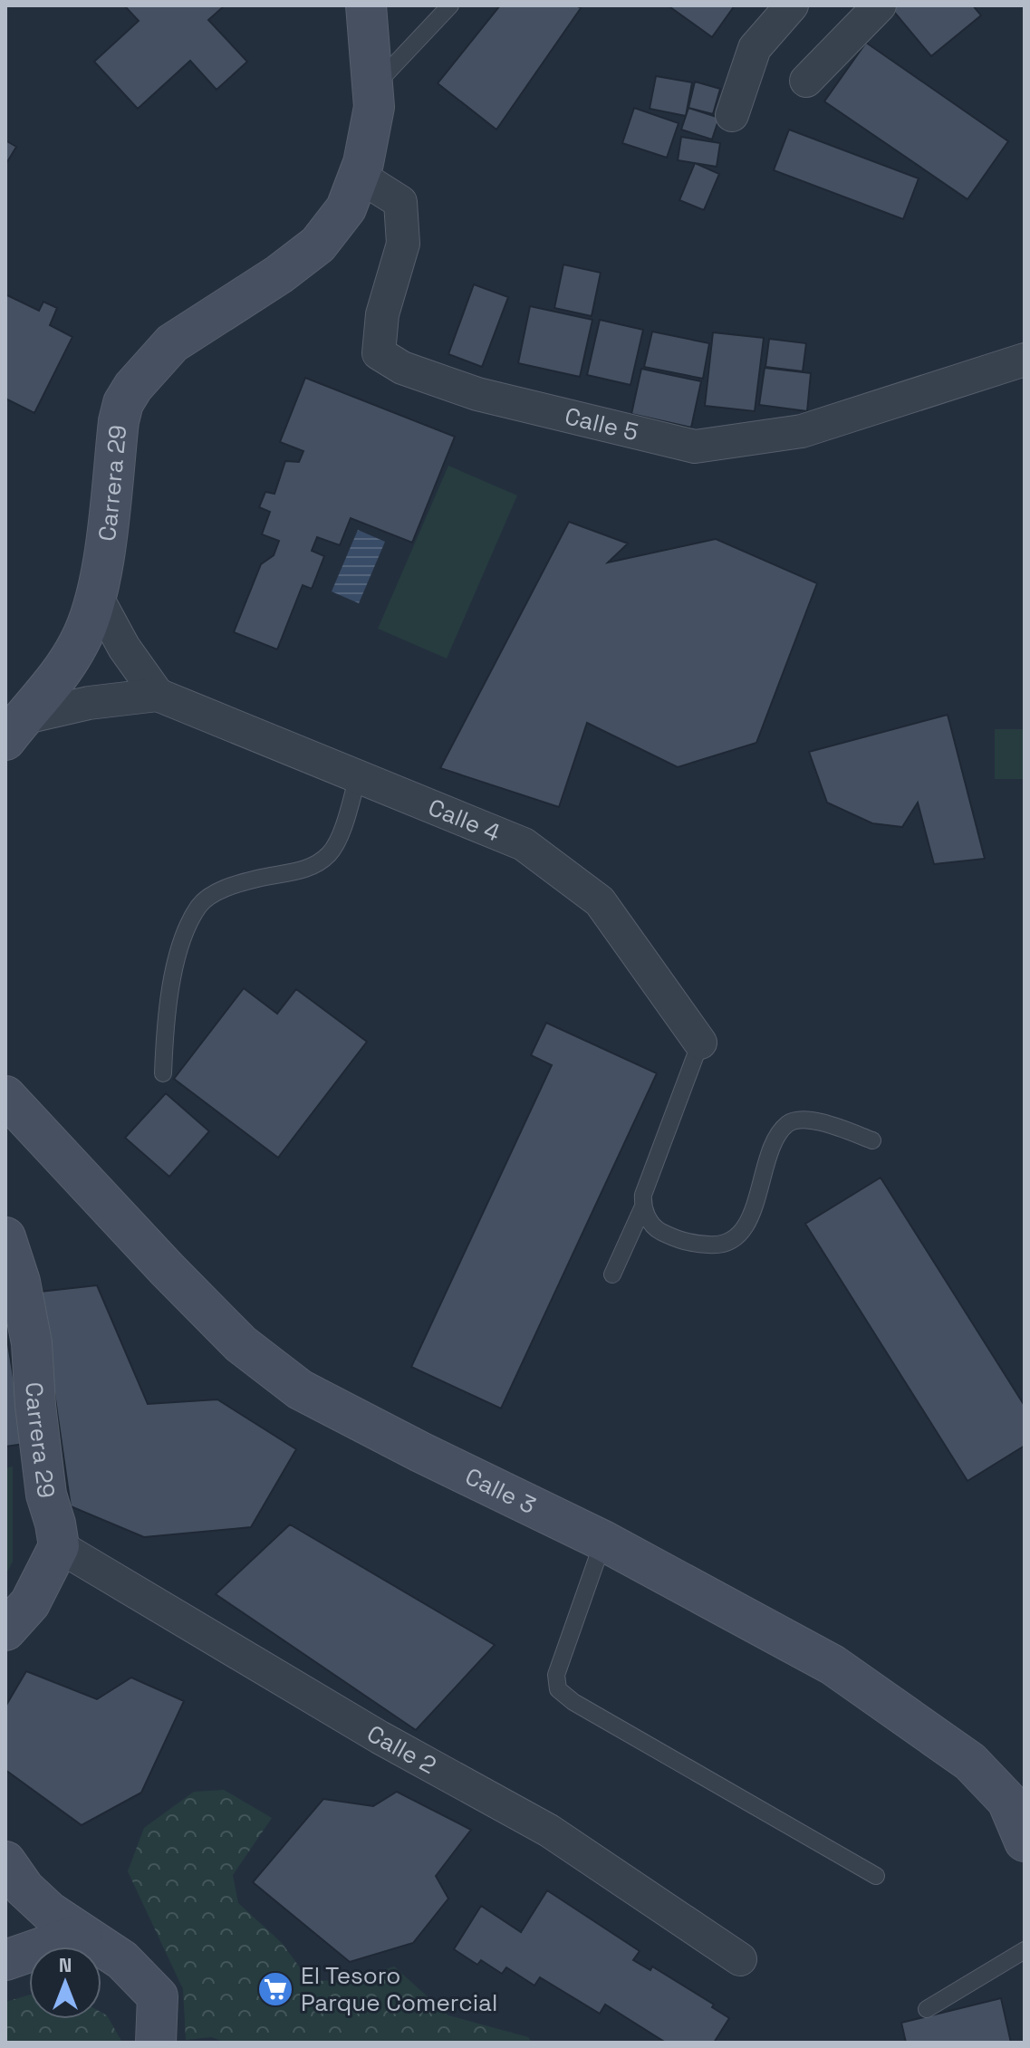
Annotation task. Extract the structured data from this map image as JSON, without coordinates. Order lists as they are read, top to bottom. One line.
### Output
{"streets":{"street":["Calle 5","Carrera 29","Calle 4","Calle 3","Calle 2"]},"crossings":[["Calle 5","Carrera 29"],["Carrera 29","Calle 4"],["Carrera 29","Calle 2"]],"places":{"supermarket":["El Tesoro Parque Comercial"]},"north":"top"}
